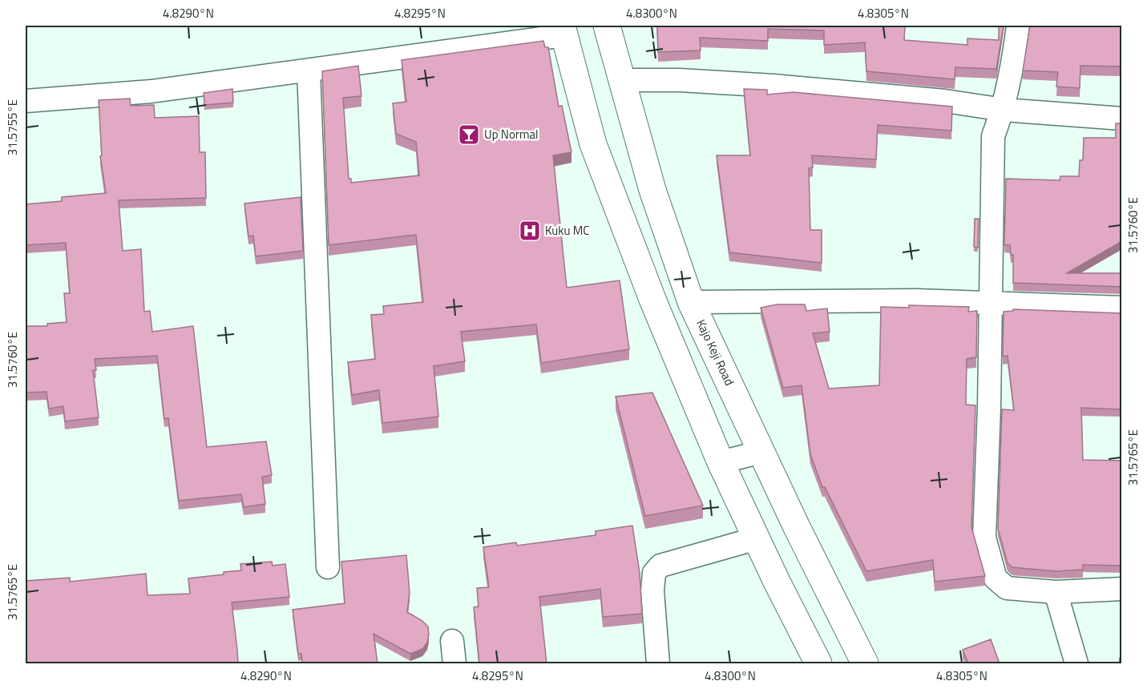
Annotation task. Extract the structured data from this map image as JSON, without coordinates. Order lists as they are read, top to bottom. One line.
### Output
{"streets":{"main road":["Kajo Keji Road"]},"places":{"bar":["Up Normal"],"hospital":["Kuku MC"]},"coordinates":["4.8290°N","4.8295°N","4.8300°N","4.8305°N","31.5755°E","31.5760°E","31.5765°E"]}
